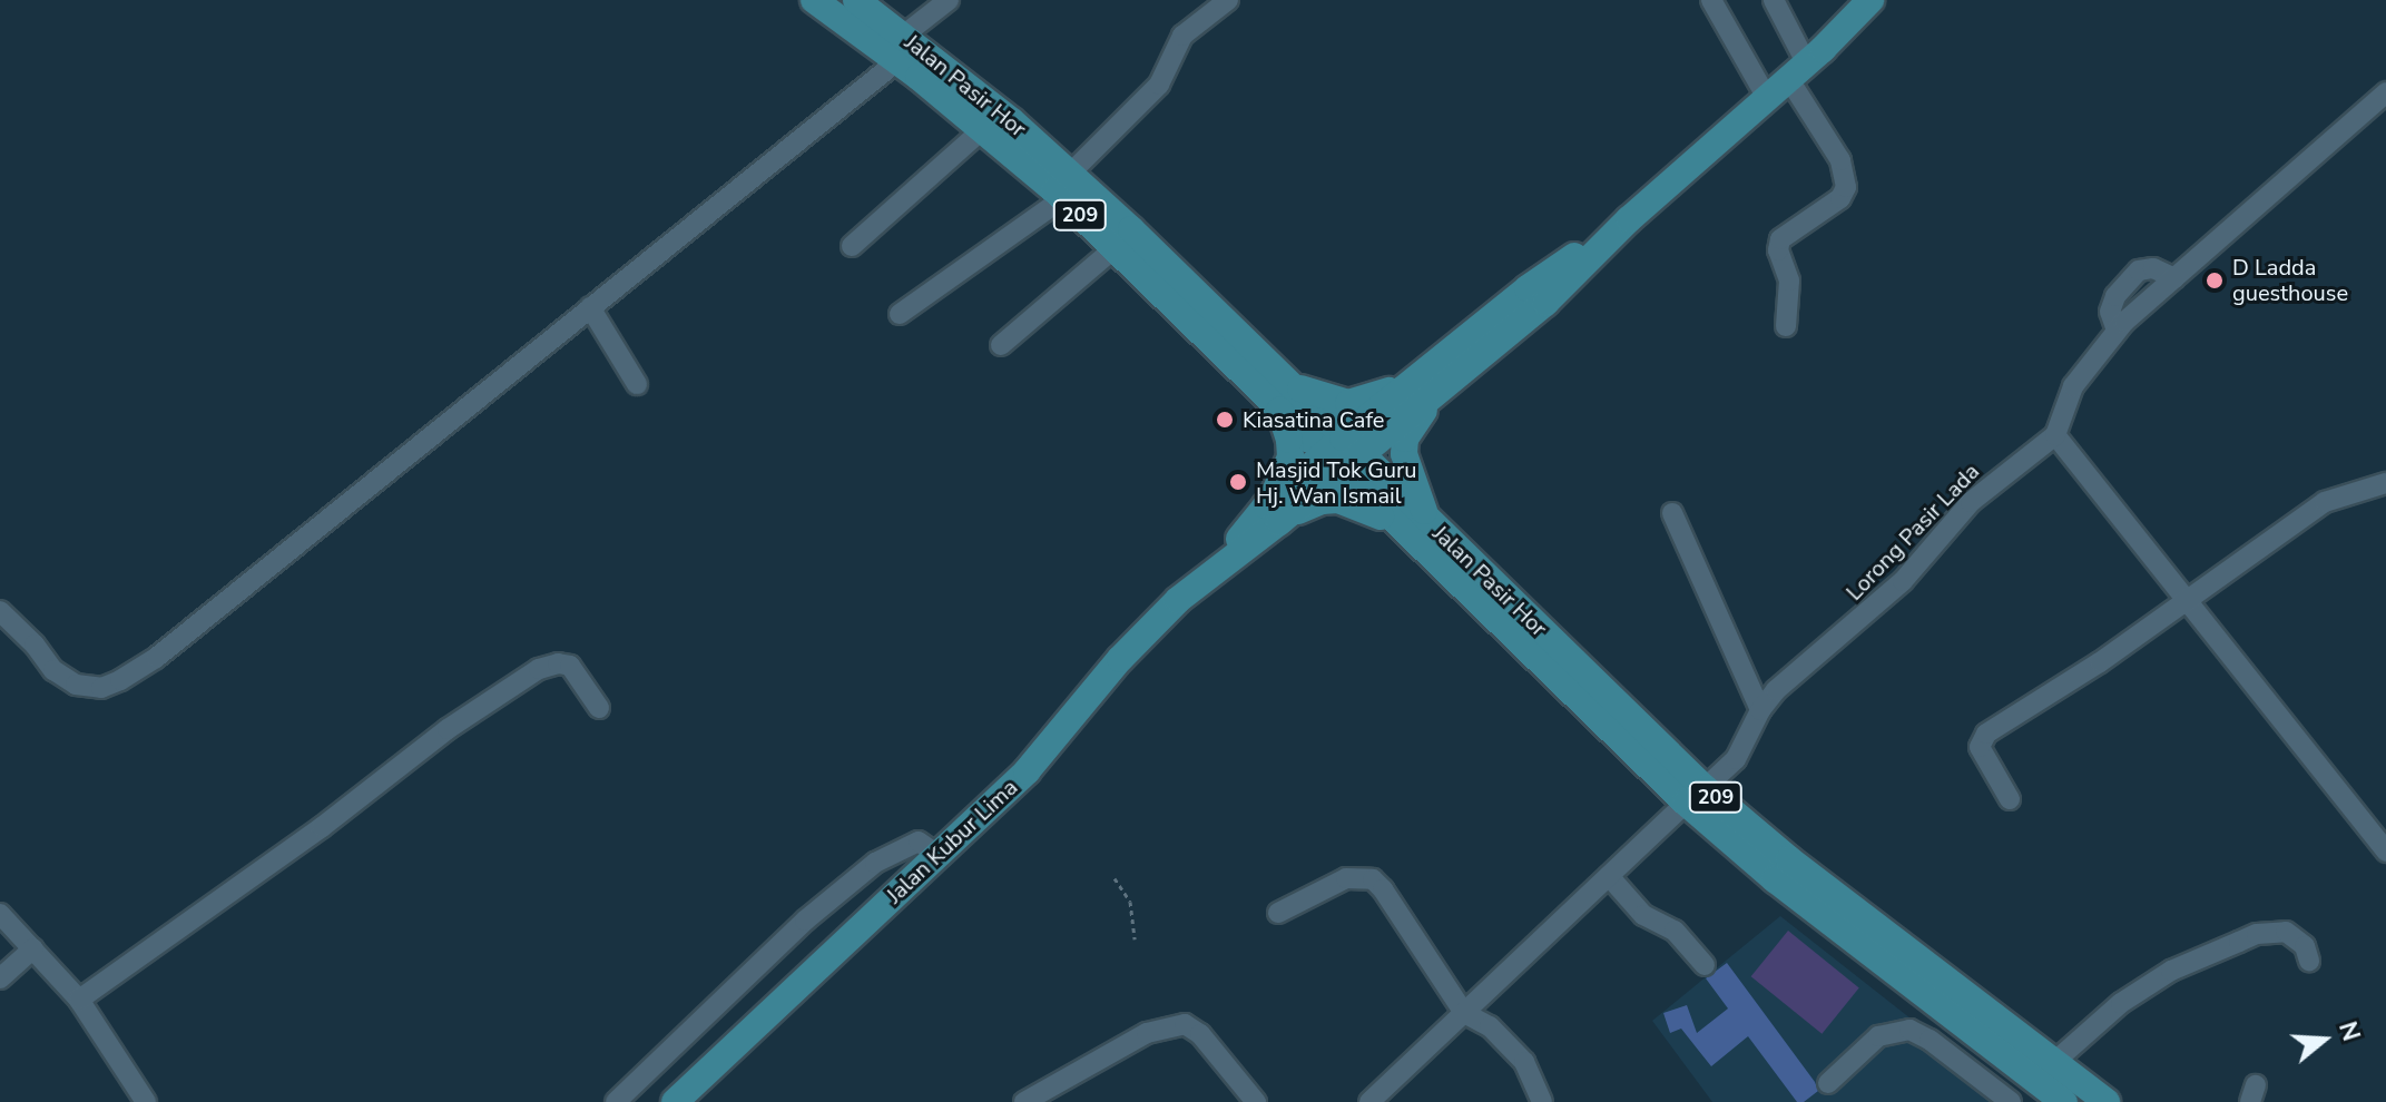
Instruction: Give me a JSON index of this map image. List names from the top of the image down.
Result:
{
  "streets": {
    "main road": ["Jalan Pasir Hor", "209", "Jalan Kubur Lima"],
    "street": ["Lorong Pasir Lada"]
  },
  "crossings": [
    ["Jalan Pasir Hor", "Lorong Pasir Lada"],
    ["Jalan Pasir Hor", "Jalan Kubur Lima"]
  ],
  "places": ["D Ladda guesthouse", "Kiasatina Cafe", "Masjid Tok Guru Hj. Wan Ismail"],
  "north": "right"
}
